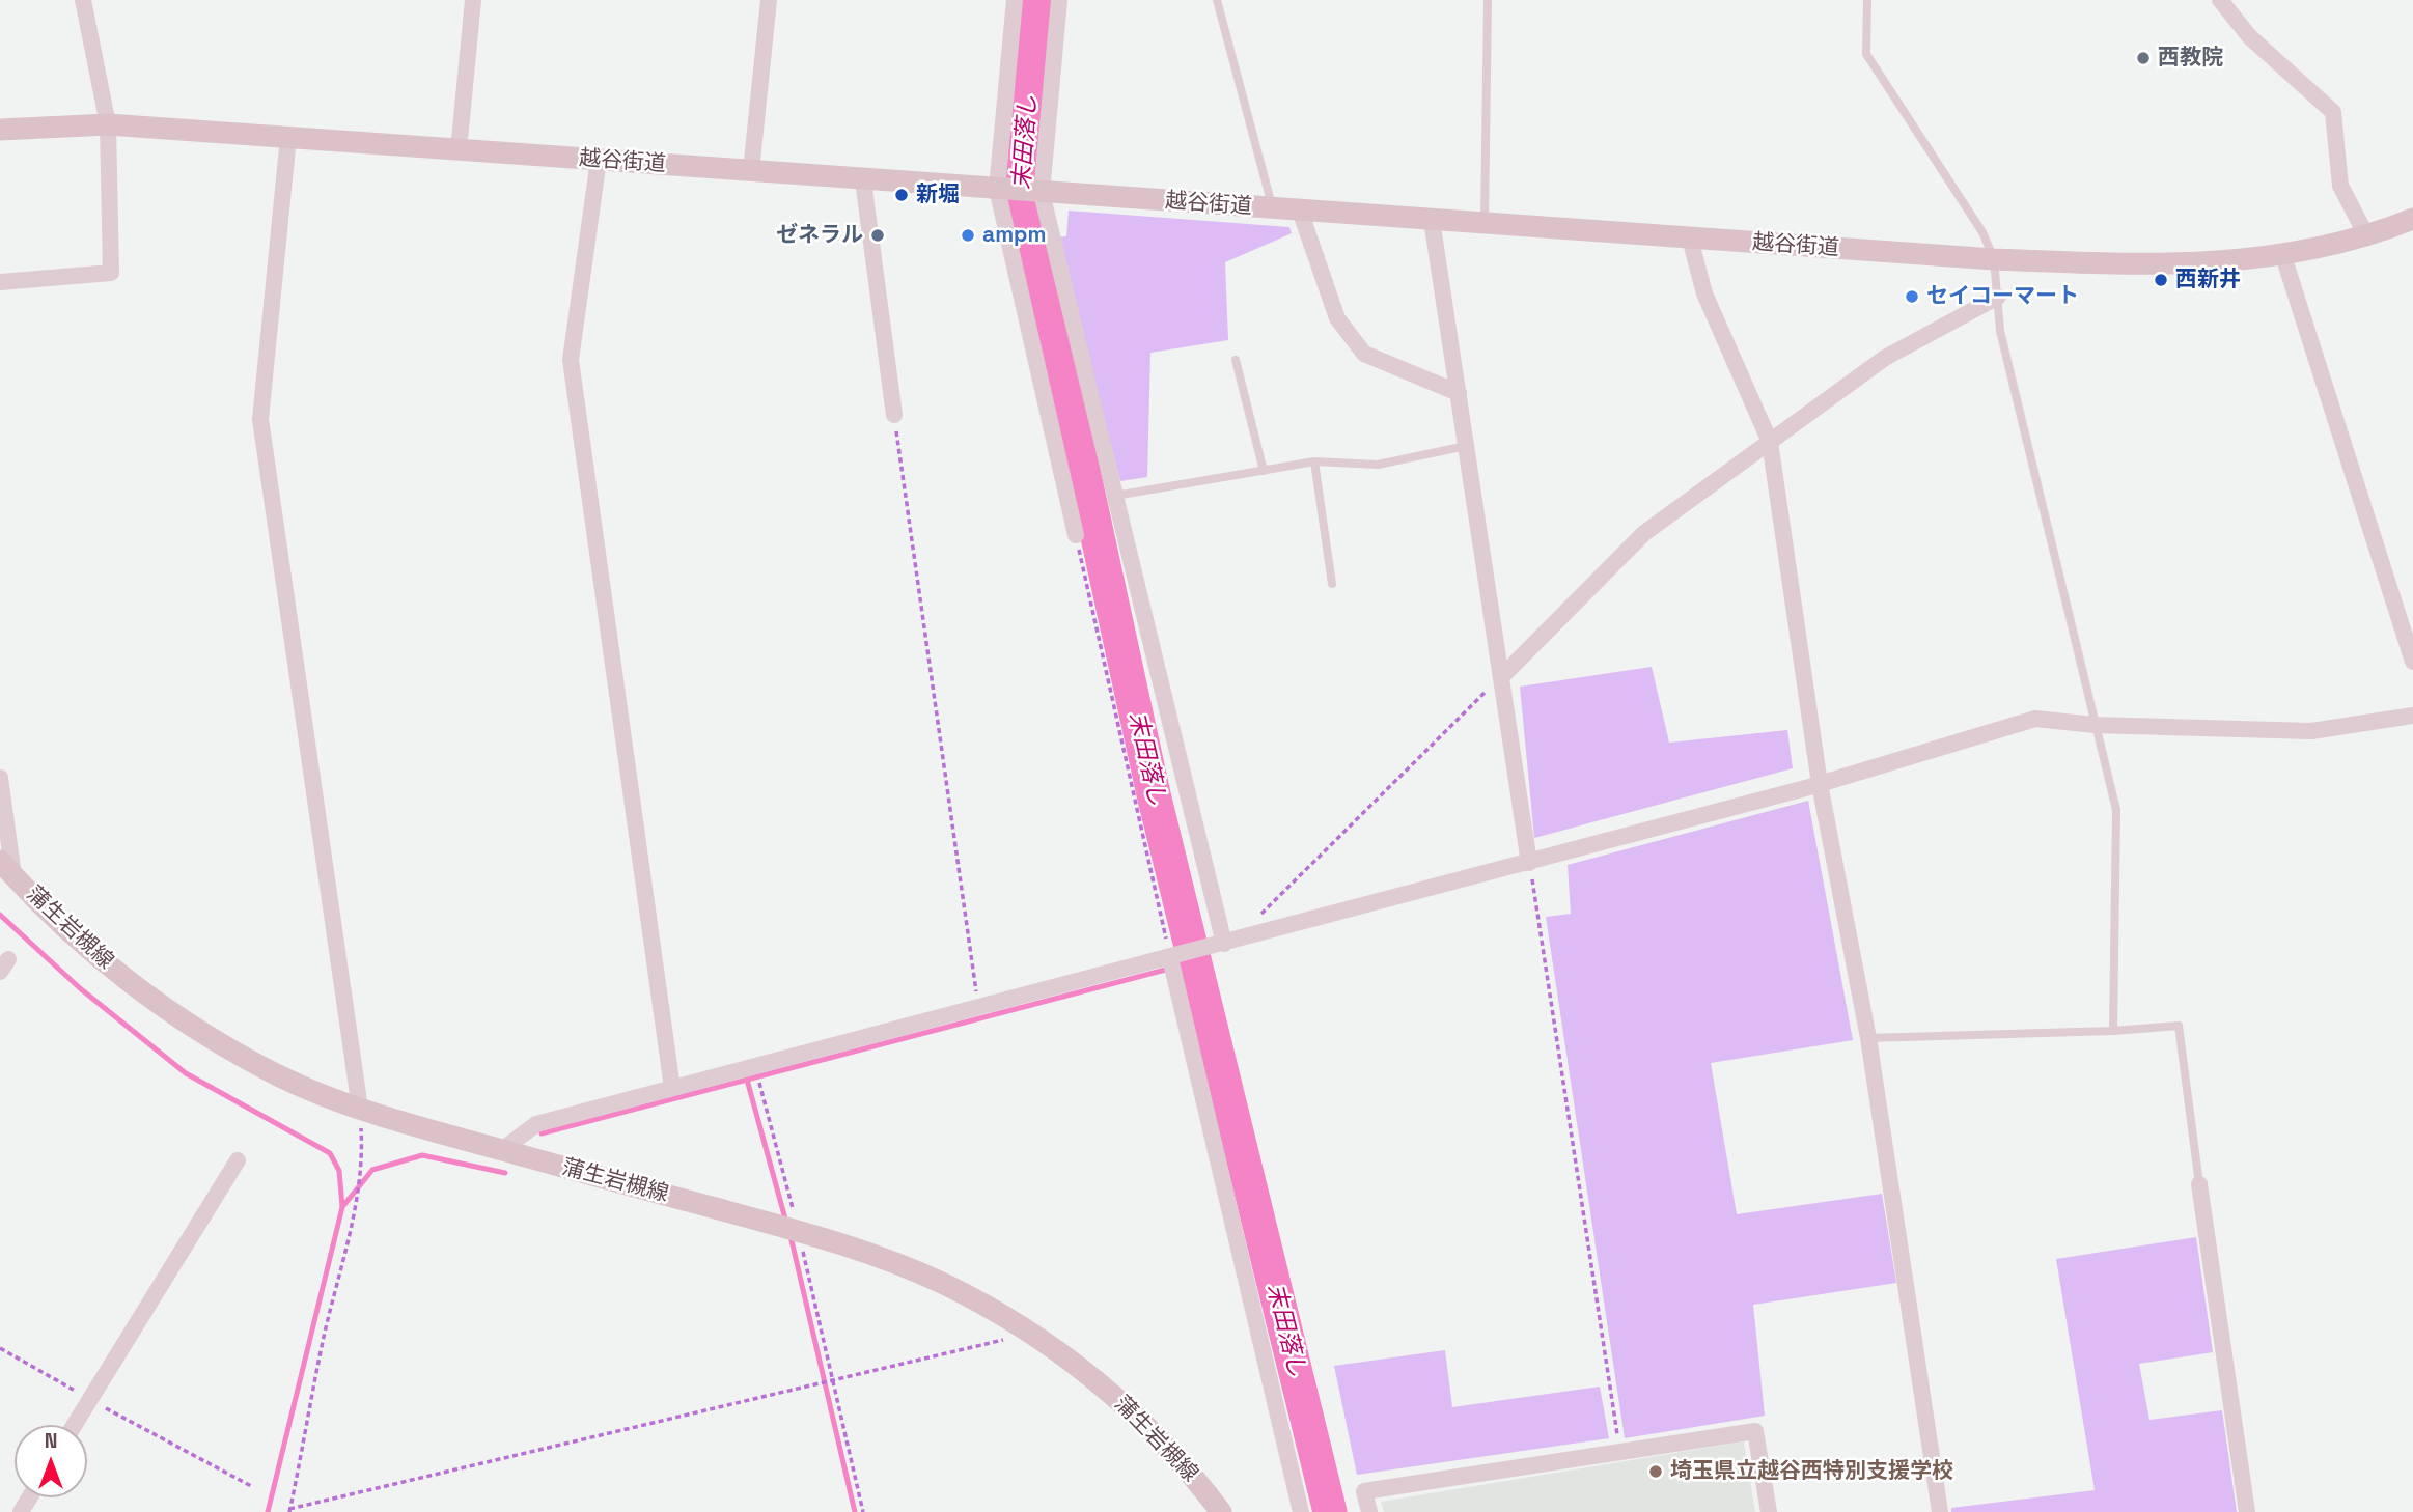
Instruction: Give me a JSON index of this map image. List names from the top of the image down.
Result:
{
  "streets": {
    "street": ["越谷街道", "蒲生岩槻線"]
  },
  "water": ["末田落し"],
  "places": [
    "西教院",
    "新堀",
    "ゼネラル",
    "ampm",
    "西新井",
    "セイコーマート",
    "埼玉県立越谷西特別支援学校"
  ],
  "north": "top"
}
